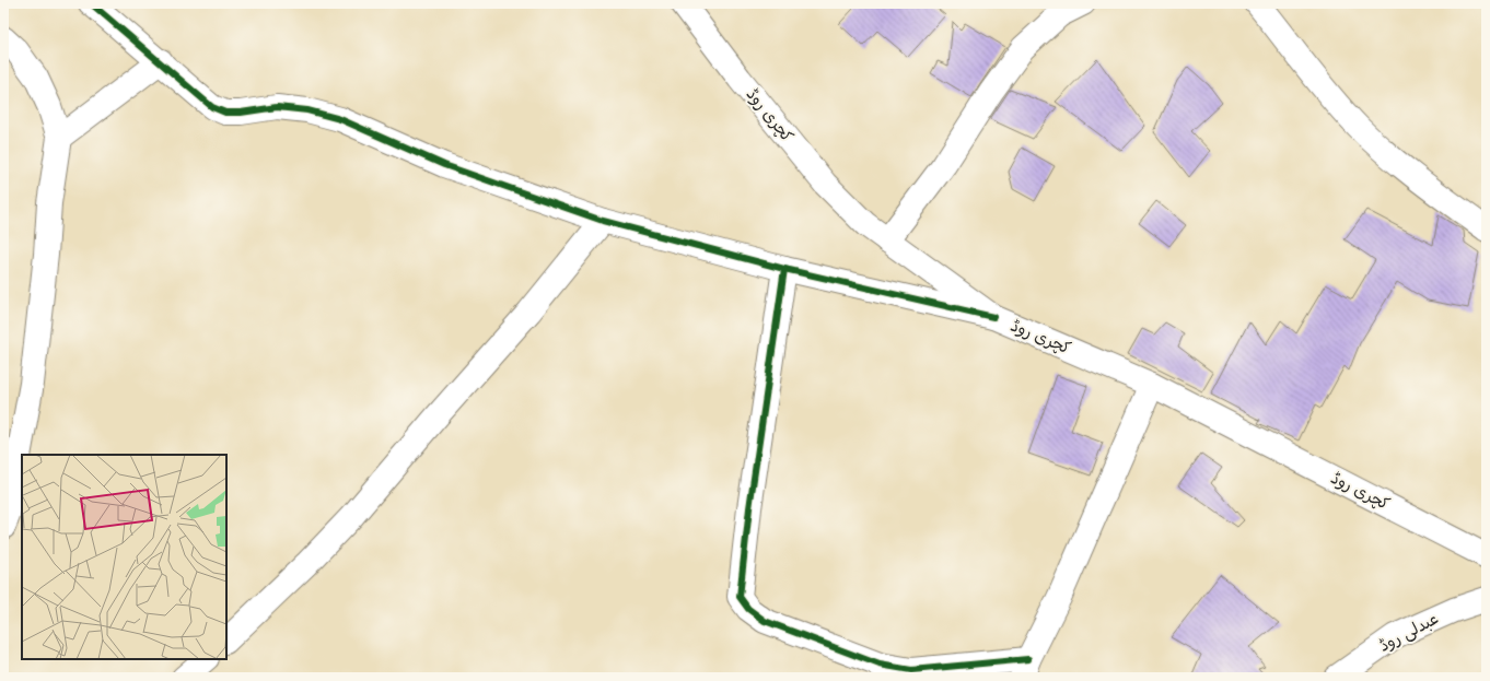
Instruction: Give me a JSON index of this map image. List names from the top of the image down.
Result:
{
  "streets": {
    "street": ["کچری روڈ", "عبدلی روڈ"]
  }
}
